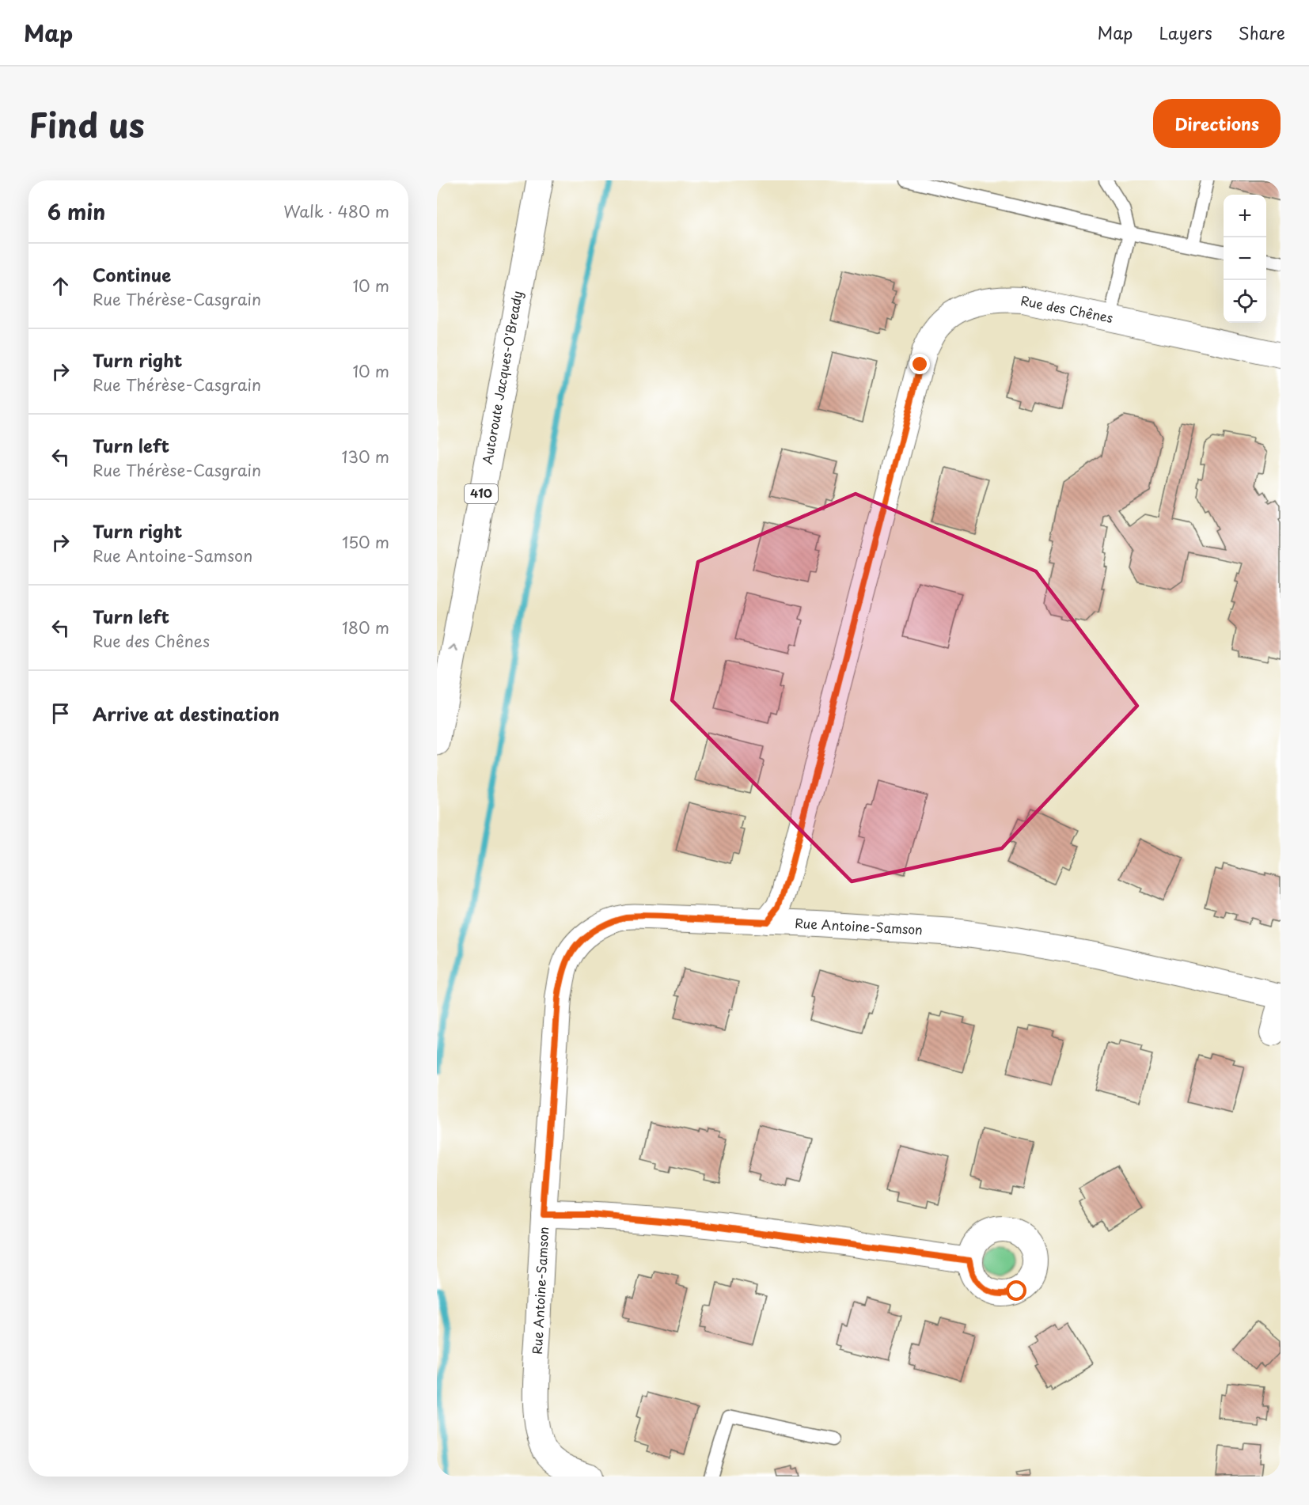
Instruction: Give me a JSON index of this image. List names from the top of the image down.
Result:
{
  "streets": {
    "highway": ["Autoroute Jacques-O'Bready", "410"],
    "street": ["Rue des Chênes", "Rue Antoine-Samson"]
  },
  "crossings": [
    ["Rue des Chênes", "Rue Antoine-Samson"]
  ],
  "one_way": ["Autoroute Jacques-O'Bready"],
  "page": {
    "header": "Map",
    "nav": ["Map", "Layers", "Share"],
    "title": "Find us",
    "buttons": "Directions",
    "heading": ["6 min", "Walk · 480 m"],
    "map_buttons": ["+", "−"],
    "list": [
      ["Continue", "Rue Thérèse-Casgrain", "10 m"],
      ["Turn right", "Rue Thérèse-Casgrain", "10 m"],
      ["Turn left", "Rue Thérèse-Casgrain", "130 m"],
      ["Turn right", "Rue Antoine-Samson", "150 m"],
      ["Turn left", "Rue des Chênes", "180 m"],
      "Arrive at destination"
    ]
  }
}
